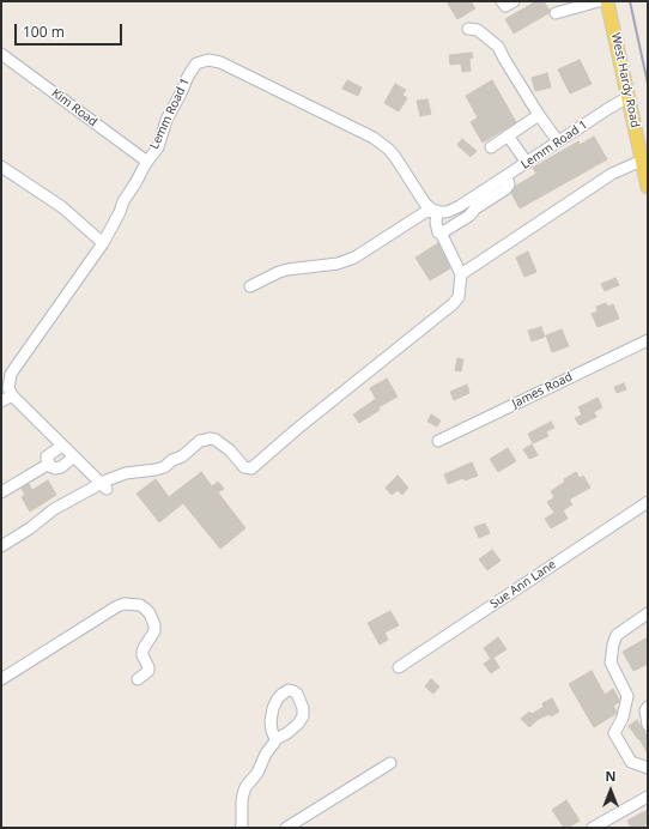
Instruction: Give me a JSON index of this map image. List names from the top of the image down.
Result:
{
  "streets": {
    "main road": ["West Hardy Road"],
    "street": [
      "Kim Road",
      "Lemm Road 1",
      "James Road",
      "Sue Ann Lane"
    ]
  },
  "crossings": [
    ["West Hardy Road", "Lemm Road 1"],
    ["Kim Road", "Lemm Road 1"]
  ],
  "scale_bar": "100 m",
  "north": "top"
}
